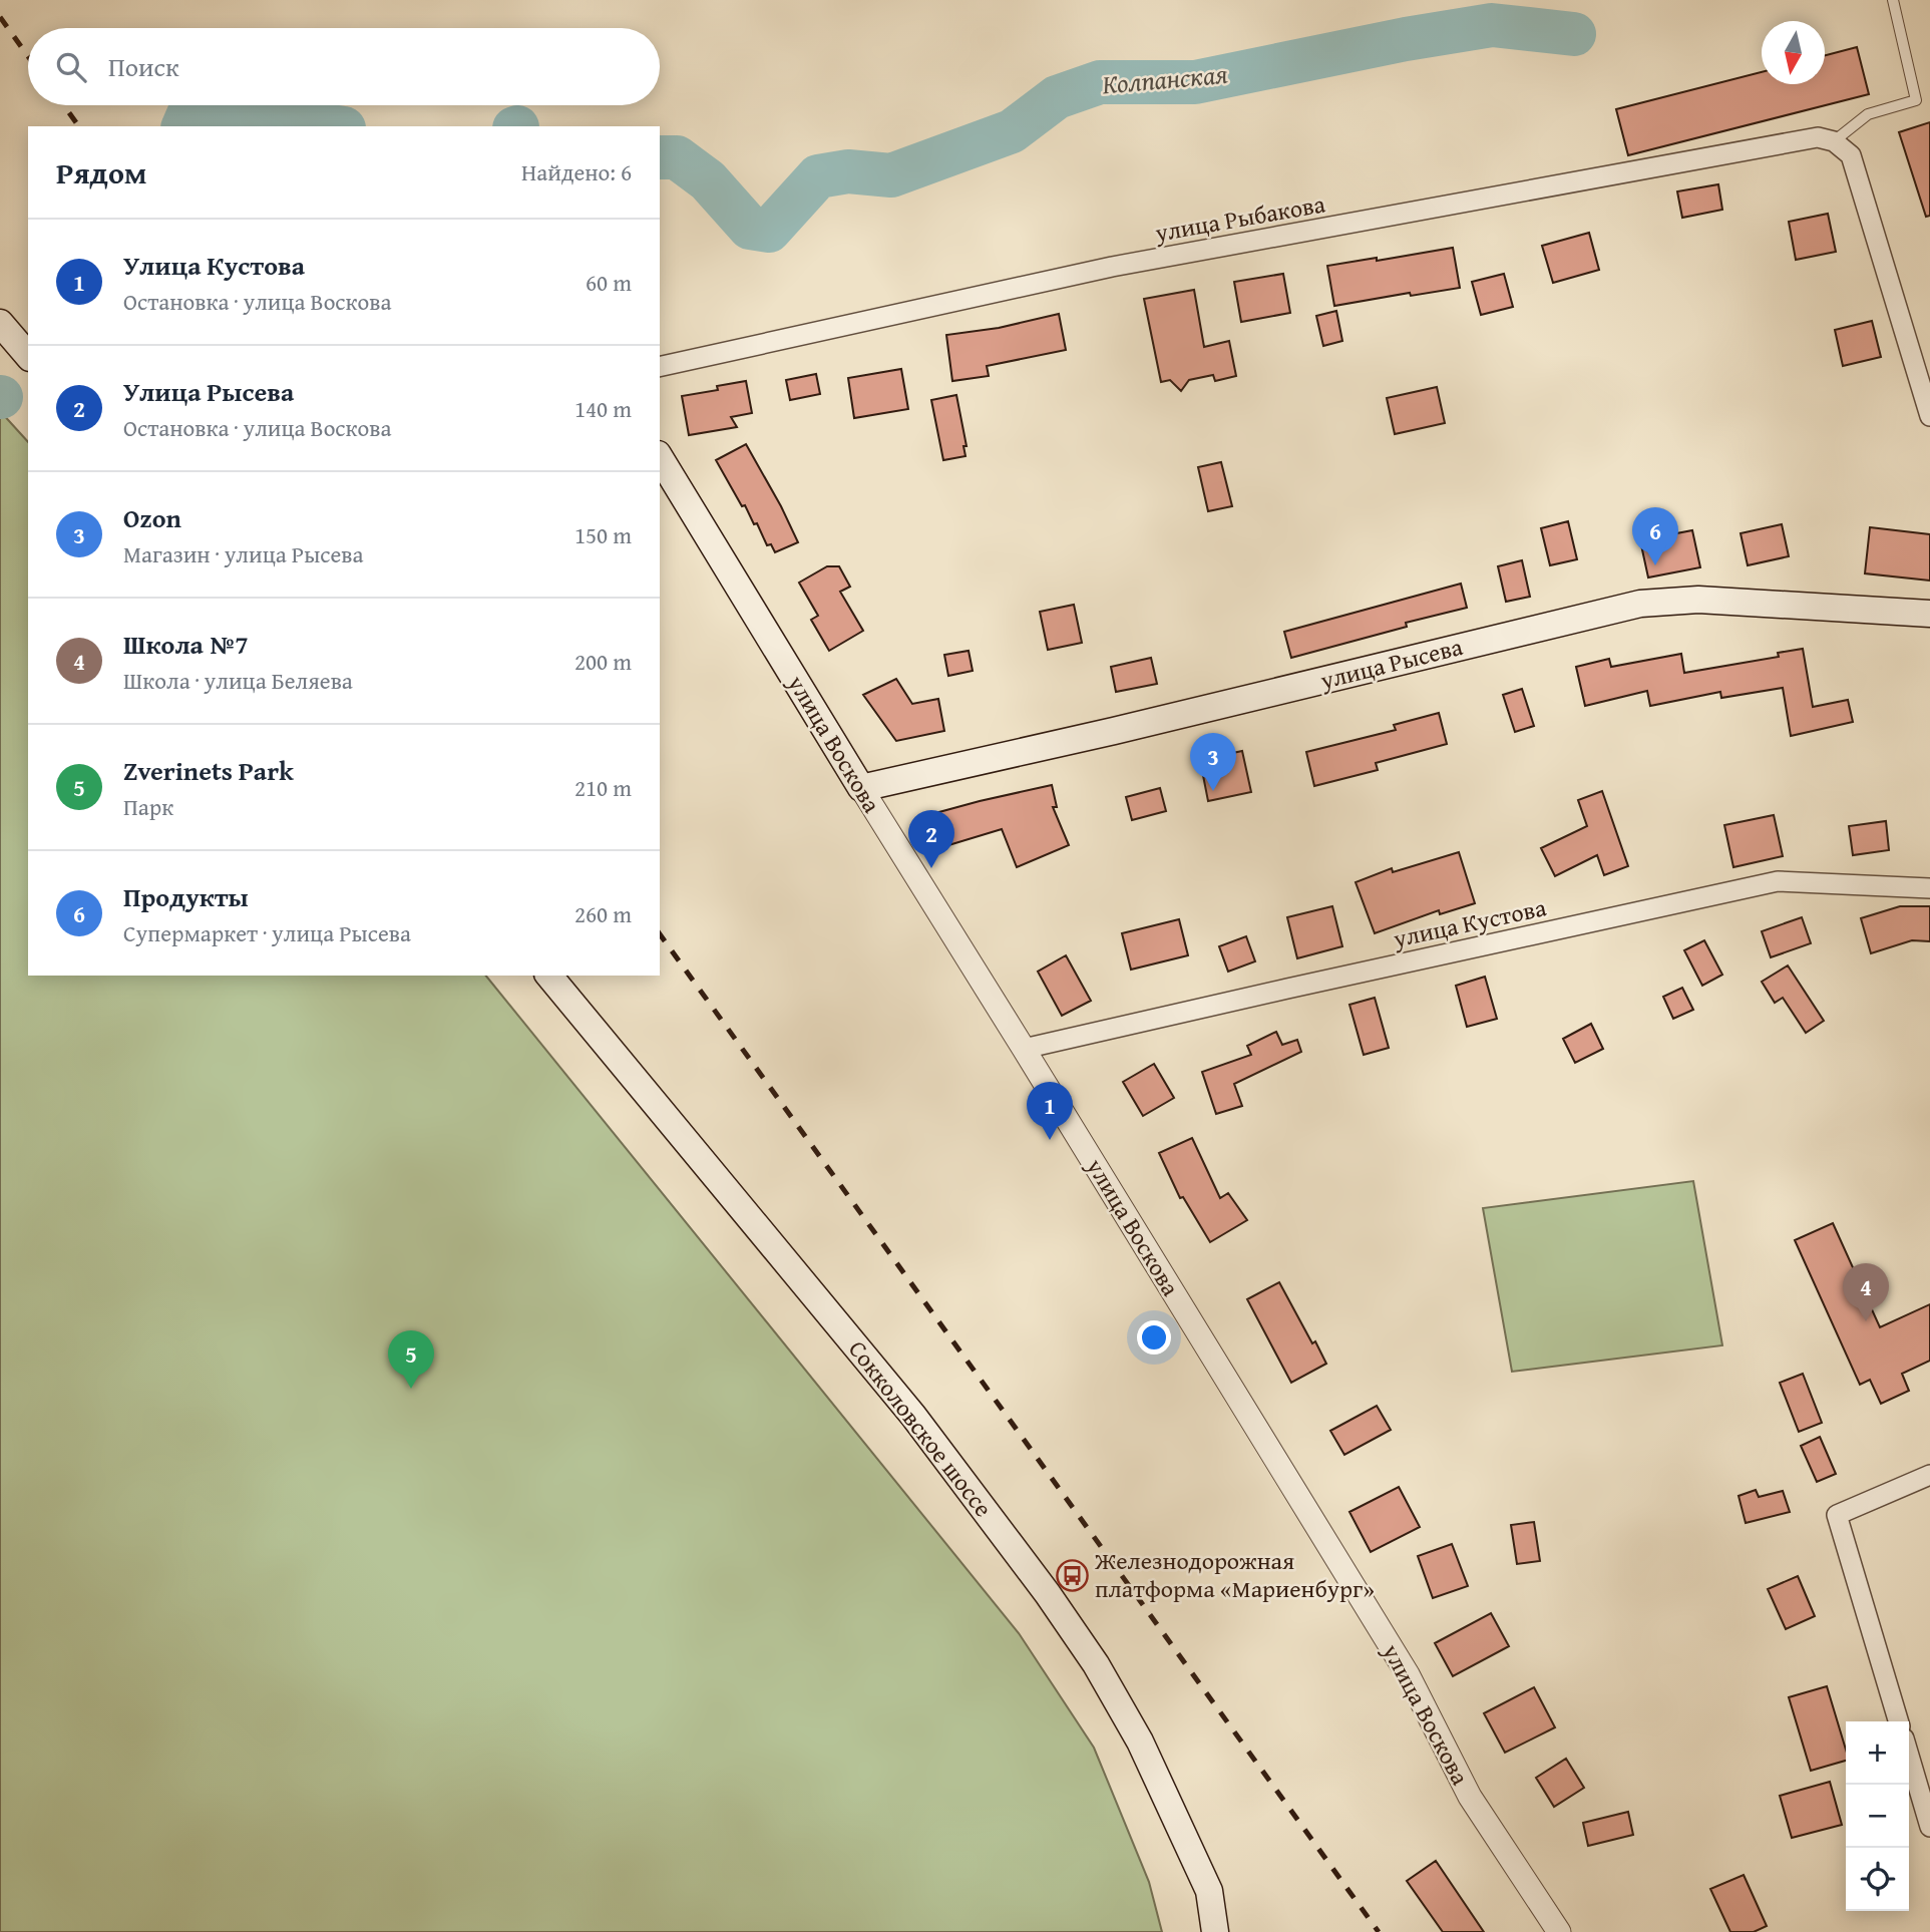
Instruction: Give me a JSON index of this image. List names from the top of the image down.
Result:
{
  "streets": {
    "main road": ["улица Рысева", "улица Воскова", "Сокколовское шоссе"],
    "street": ["улица Рыбакова", "улица Кустова"]
  },
  "crossings": [
    ["улица Рысева", "улица Воскова"],
    ["улица Воскова", "улица Кустова"]
  ],
  "water": ["Колпанская"],
  "places": {
    "bus stop": ["Железнодорожная платформа «Мариенбург»"]
  },
  "north": "bottom",
  "page": {
    "search": "Поиск",
    "heading": ["Рядом", "Найдено: 6"],
    "list": [
      {
        "mark": "1",
        "name": "Улица Кустова",
        "note": "Остановка · улица Воскова",
        "value": "60 m"
      },
      {
        "mark": "2",
        "name": "Улица Рысева",
        "note": "Остановка · улица Воскова",
        "value": "140 m"
      },
      {
        "mark": "3",
        "name": "Ozon",
        "note": "Магазин · улица Рысева",
        "value": "150 m"
      },
      {
        "mark": "4",
        "name": "Школа №7",
        "note": "Школа · улица Беляева",
        "value": "200 m"
      },
      {
        "mark": "5",
        "name": "Zverinets Park",
        "note": "Парк",
        "value": "210 m"
      },
      {
        "mark": "6",
        "name": "Продукты",
        "note": "Супермаркет · улица Рысева",
        "value": "260 m"
      }
    ],
    "pins": [
      "6",
      "3",
      "2",
      "1",
      "4",
      "5"
    ],
    "map_buttons": ["+", "−"]
  }
}
